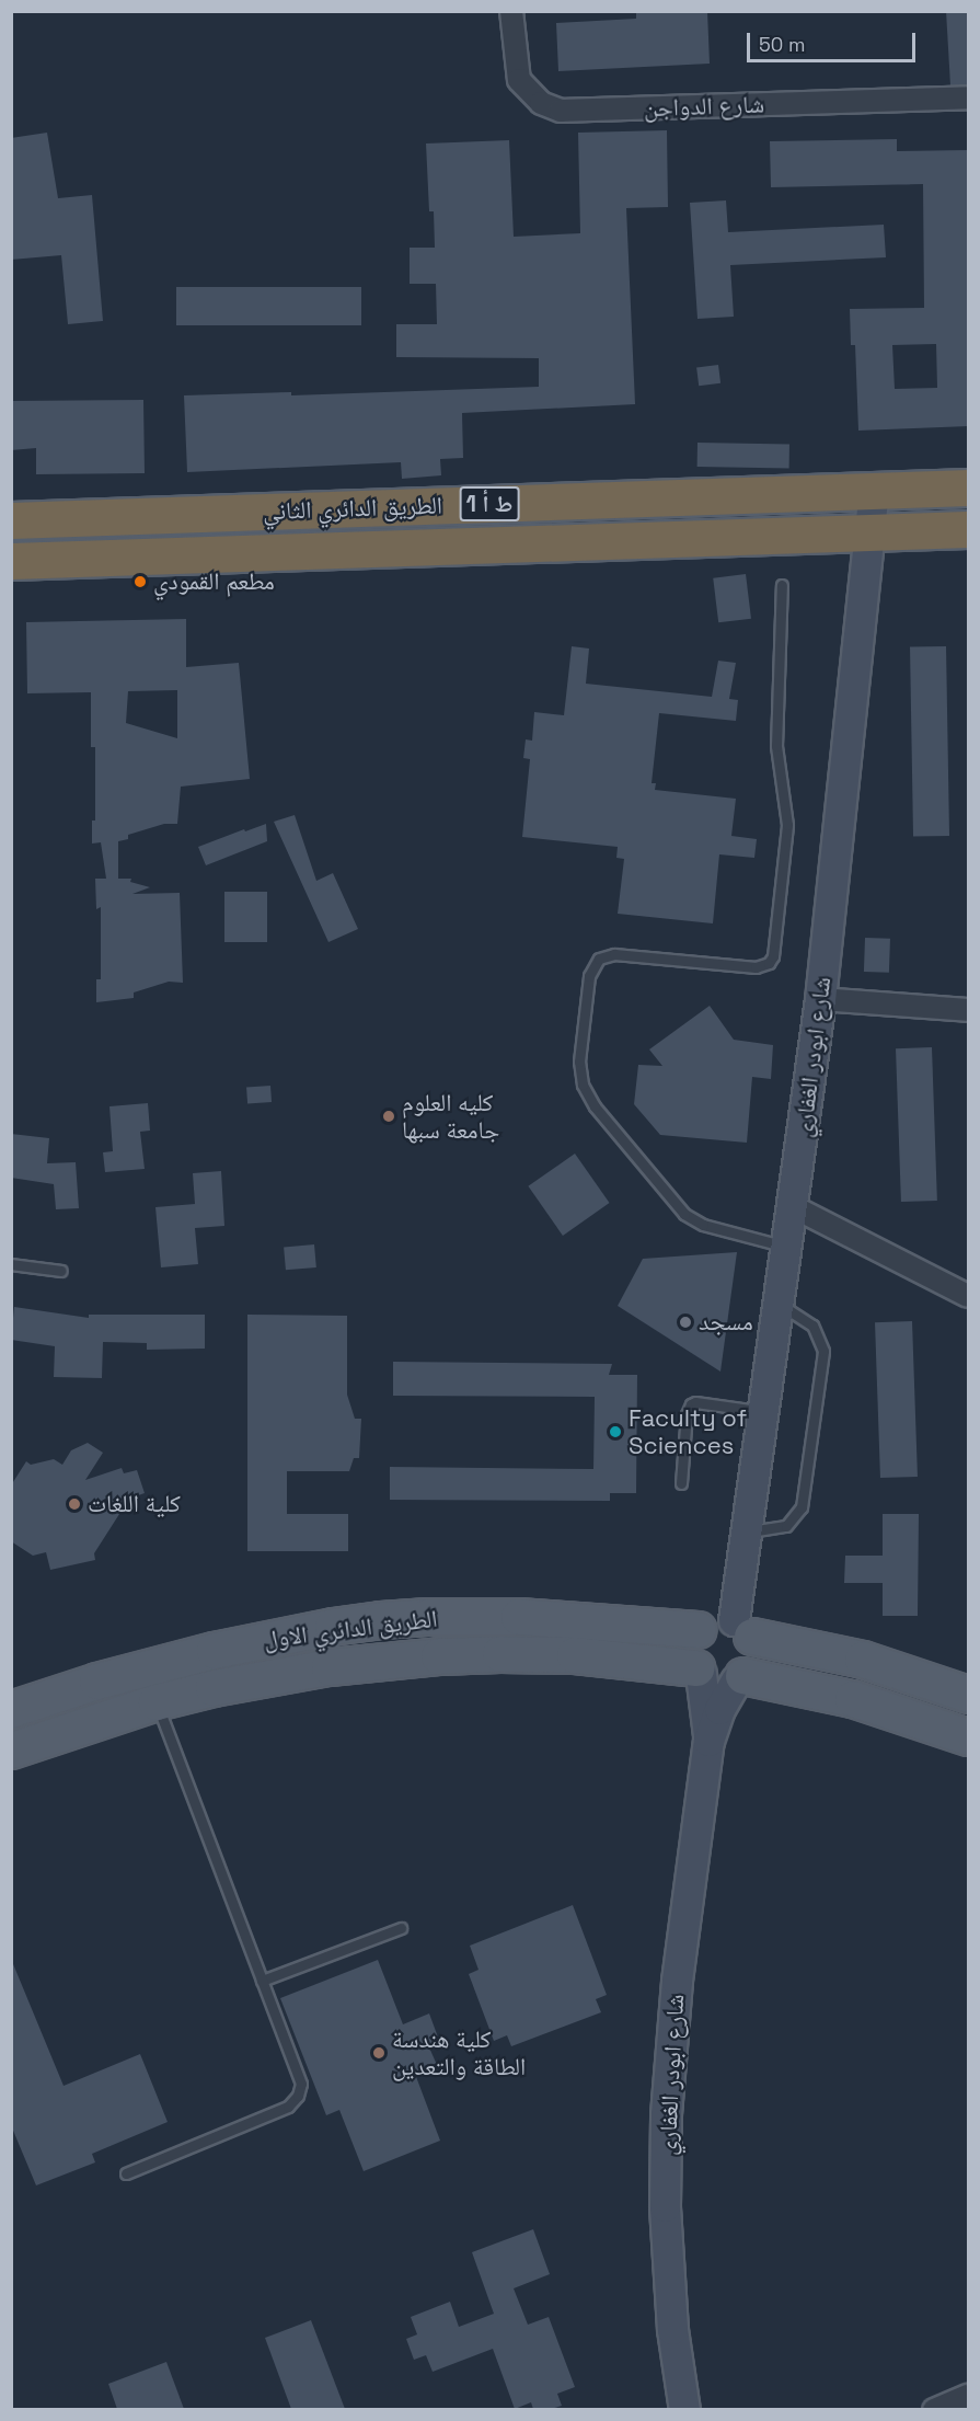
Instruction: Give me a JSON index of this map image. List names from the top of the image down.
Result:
{
  "streets": {
    "highway": ["ط أ 1", "الطريق الدائري الثاني"],
    "main road": ["الطريق الدائري الاول"],
    "street": ["شارع الدواجن", "شارع ابودر الغفاري"]
  },
  "crossings": [
    ["الطريق الدائري الثاني", "شارع ابودر الغفاري"],
    ["شارع ابودر الغفاري", "الطريق الدائري الاول"]
  ],
  "places": [
    "مطعم القمودي",
    "كليه العلوم جامعة سبها",
    "مسجد",
    "Faculty of Sciences",
    "كلية اللغات",
    "كلية هندسة الطاقة والتعدين"
  ],
  "scale_bar": "50 m"
}
